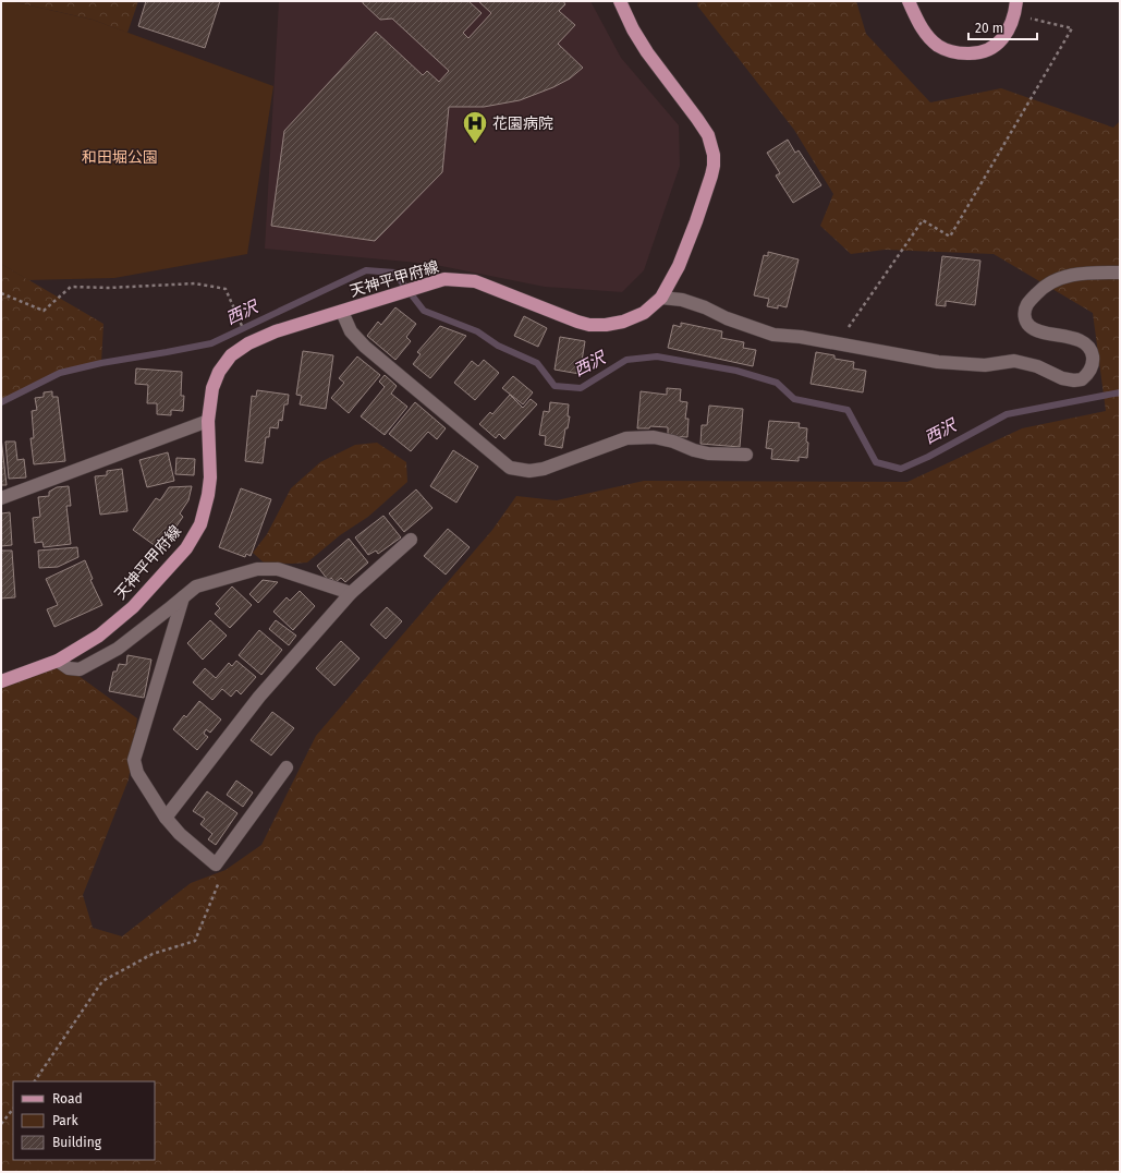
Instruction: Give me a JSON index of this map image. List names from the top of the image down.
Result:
{
  "streets": {
    "main road": ["天神平甲府線"]
  },
  "water": ["西沢"],
  "parks": ["和田堀公園"],
  "places": {
    "hospital": ["花園病院"]
  },
  "legend": ["Road", "Park", "Building"],
  "scale_bar": "20 m"
}
